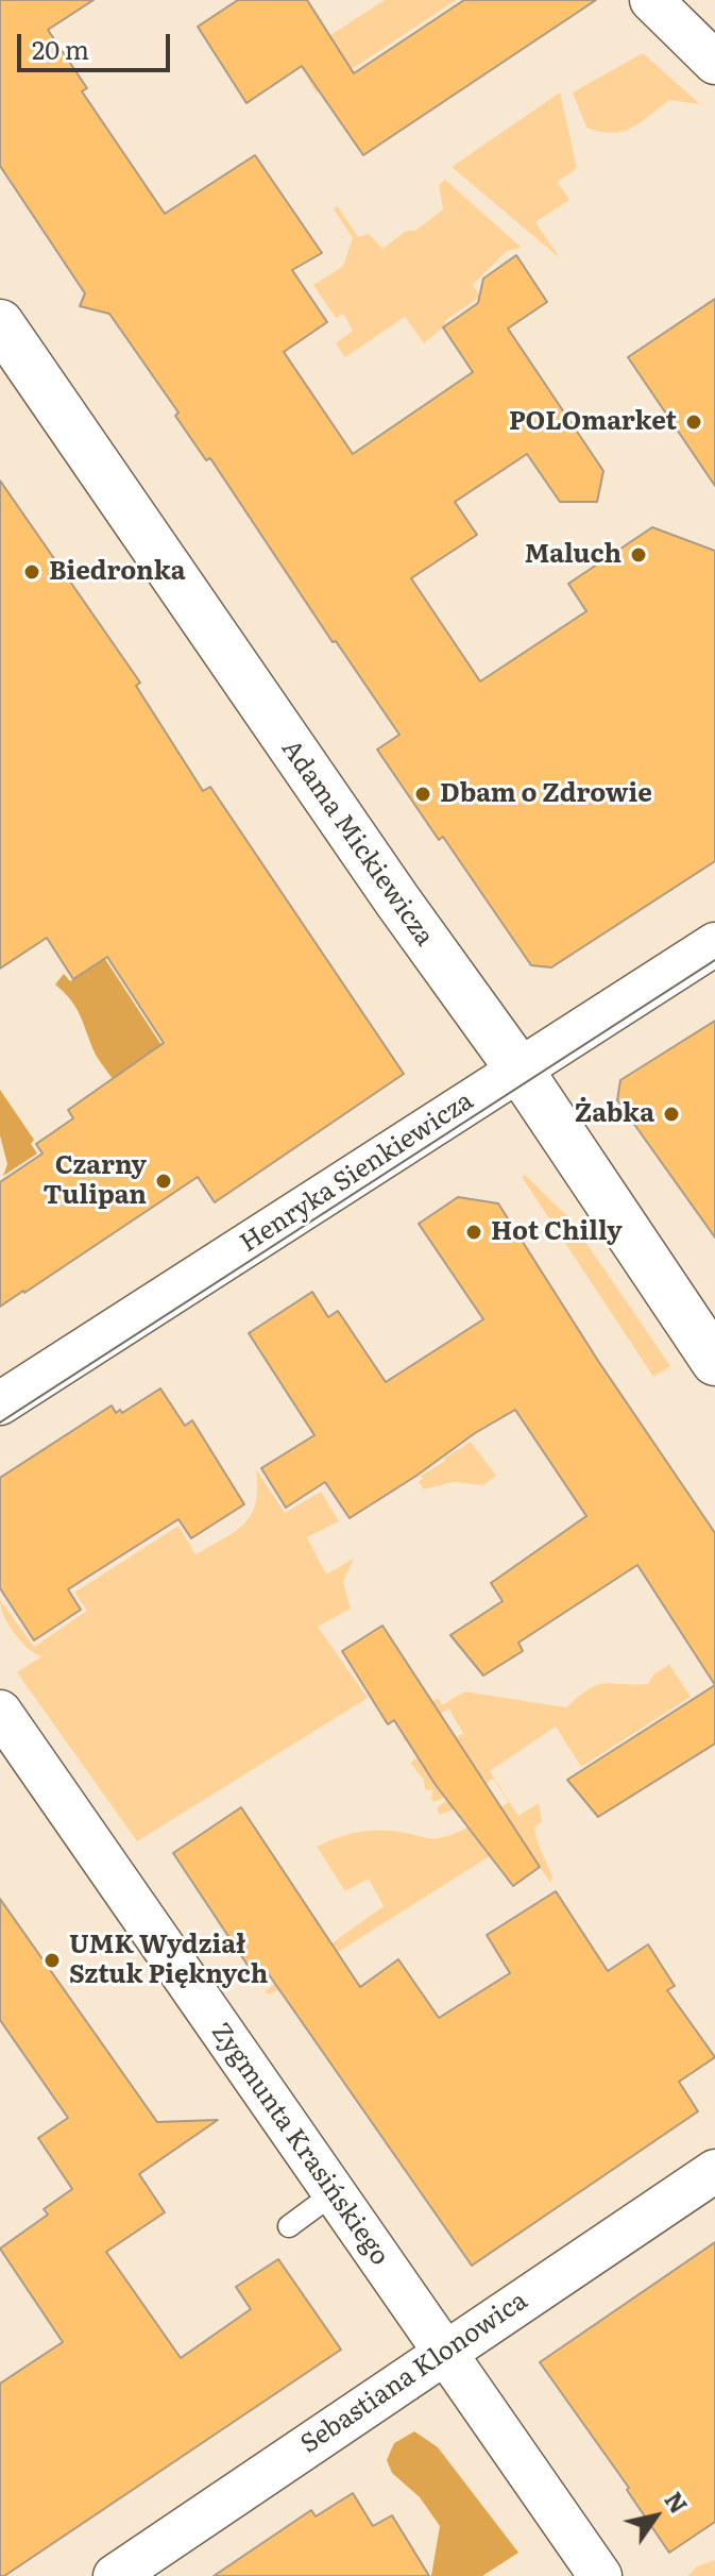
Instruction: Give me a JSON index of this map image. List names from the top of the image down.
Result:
{
  "streets": {
    "street": [
      "Adama Mickiewicza",
      "Henryka Sienkiewicza",
      "Zygmunta Krasińskiego",
      "Sebastiana Klonowica"
    ]
  },
  "crossings": [
    ["Adama Mickiewicza", "Henryka Sienkiewicza"],
    ["Zygmunta Krasińskiego", "Sebastiana Klonowica"]
  ],
  "places": [
    "POLOmarket",
    "Maluch",
    "Biedronka",
    "Dbam o Zdrowie",
    "Żabka",
    "Czarny Tulipan",
    "Hot Chilly",
    "UMK Wydział Sztuk Pięknych"
  ],
  "scale_bar": "20 m",
  "north": "top right"
}
